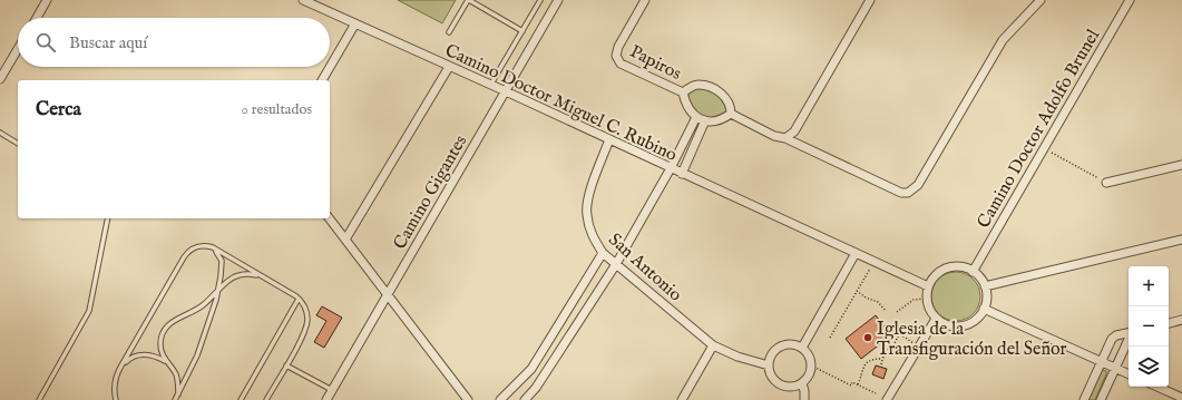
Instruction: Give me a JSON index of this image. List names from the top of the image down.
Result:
{
  "streets": {
    "street": [
      "Papiros",
      "Camino Doctor Miguel C. Rubino",
      "Camino Doctor Adolfo Brunel",
      "Camino Gigantes",
      "San Antonio"
    ]
  },
  "crossings": [
    ["Camino Doctor Miguel C. Rubino", "Camino Doctor Adolfo Brunel"],
    ["Camino Doctor Miguel C. Rubino", "Camino Gigantes"],
    ["Camino Doctor Miguel C. Rubino", "San Antonio"]
  ],
  "places": ["Iglesia de la Transfiguración del Señor"],
  "page": {
    "search": "Buscar aquí",
    "heading": ["Cerca", "0 resultados"],
    "map_buttons": ["+", "−"]
  }
}
